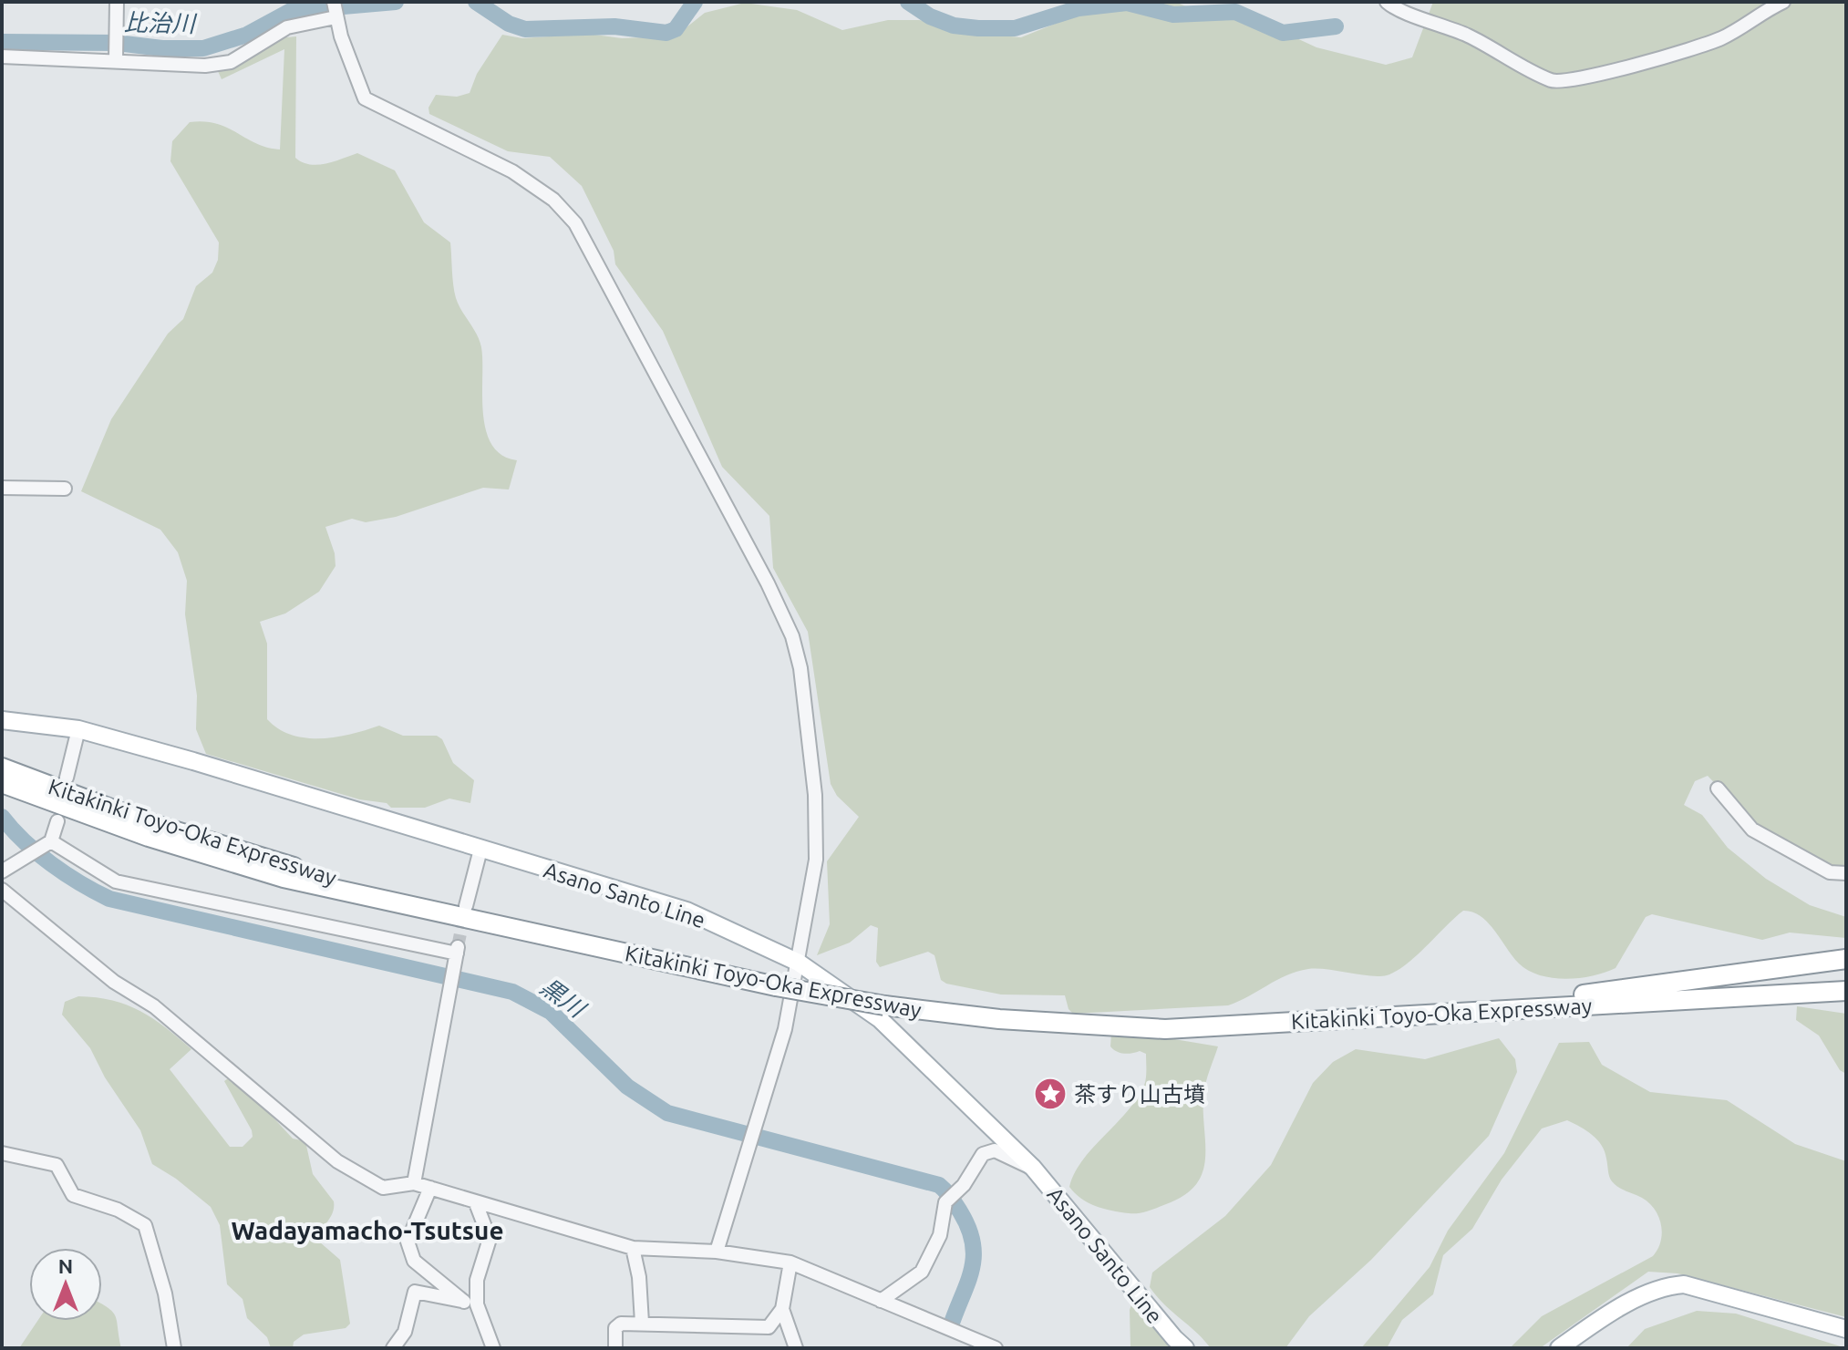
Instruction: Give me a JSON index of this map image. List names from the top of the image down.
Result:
{
  "streets": {
    "highway": ["Kitakinki Toyo-Oka Expressway"],
    "main road": ["Asano Santo Line"]
  },
  "districts": ["Wadayamacho-Tsutsue"],
  "water": ["比治川", "黒川"],
  "places": {
    "place": ["茶すり山古墳"]
  },
  "north": "top"
}
